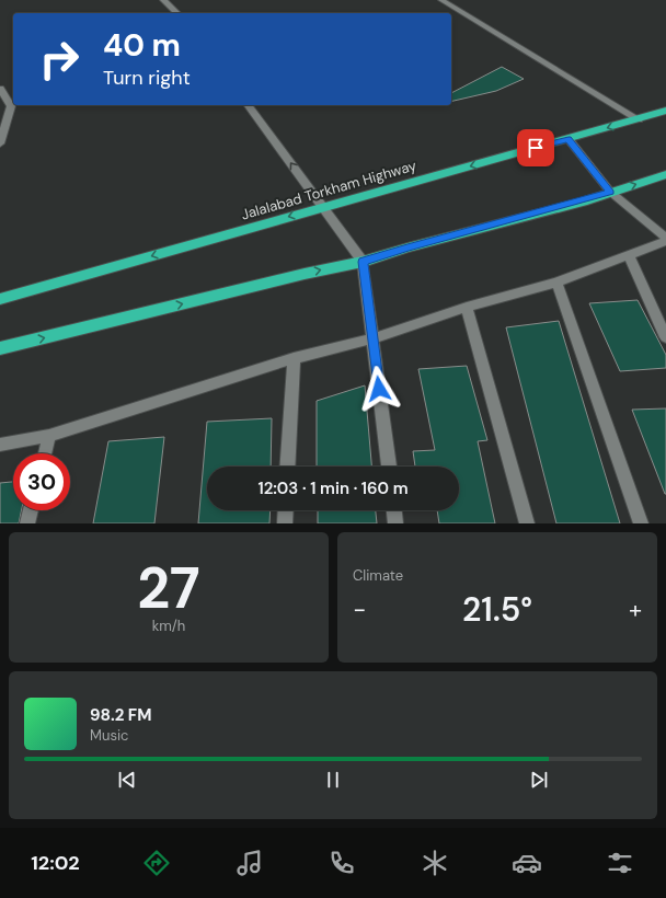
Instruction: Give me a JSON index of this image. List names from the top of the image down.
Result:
{
  "streets": {
    "highway": ["Jalalabad Torkham Highway"]
  },
  "page": {
    "turn": ["40 m", "Turn right"],
    "limit": "30",
    "trip": "12:03 · 1 min · 160 m",
    "tile": [
      ["27", "km/h"],
      "Climate"
    ],
    "heat": ["−", "21.5°", "+"],
    "song": ["98.2 FM", "Music"],
    "tabs": "12:02"
  }
}
